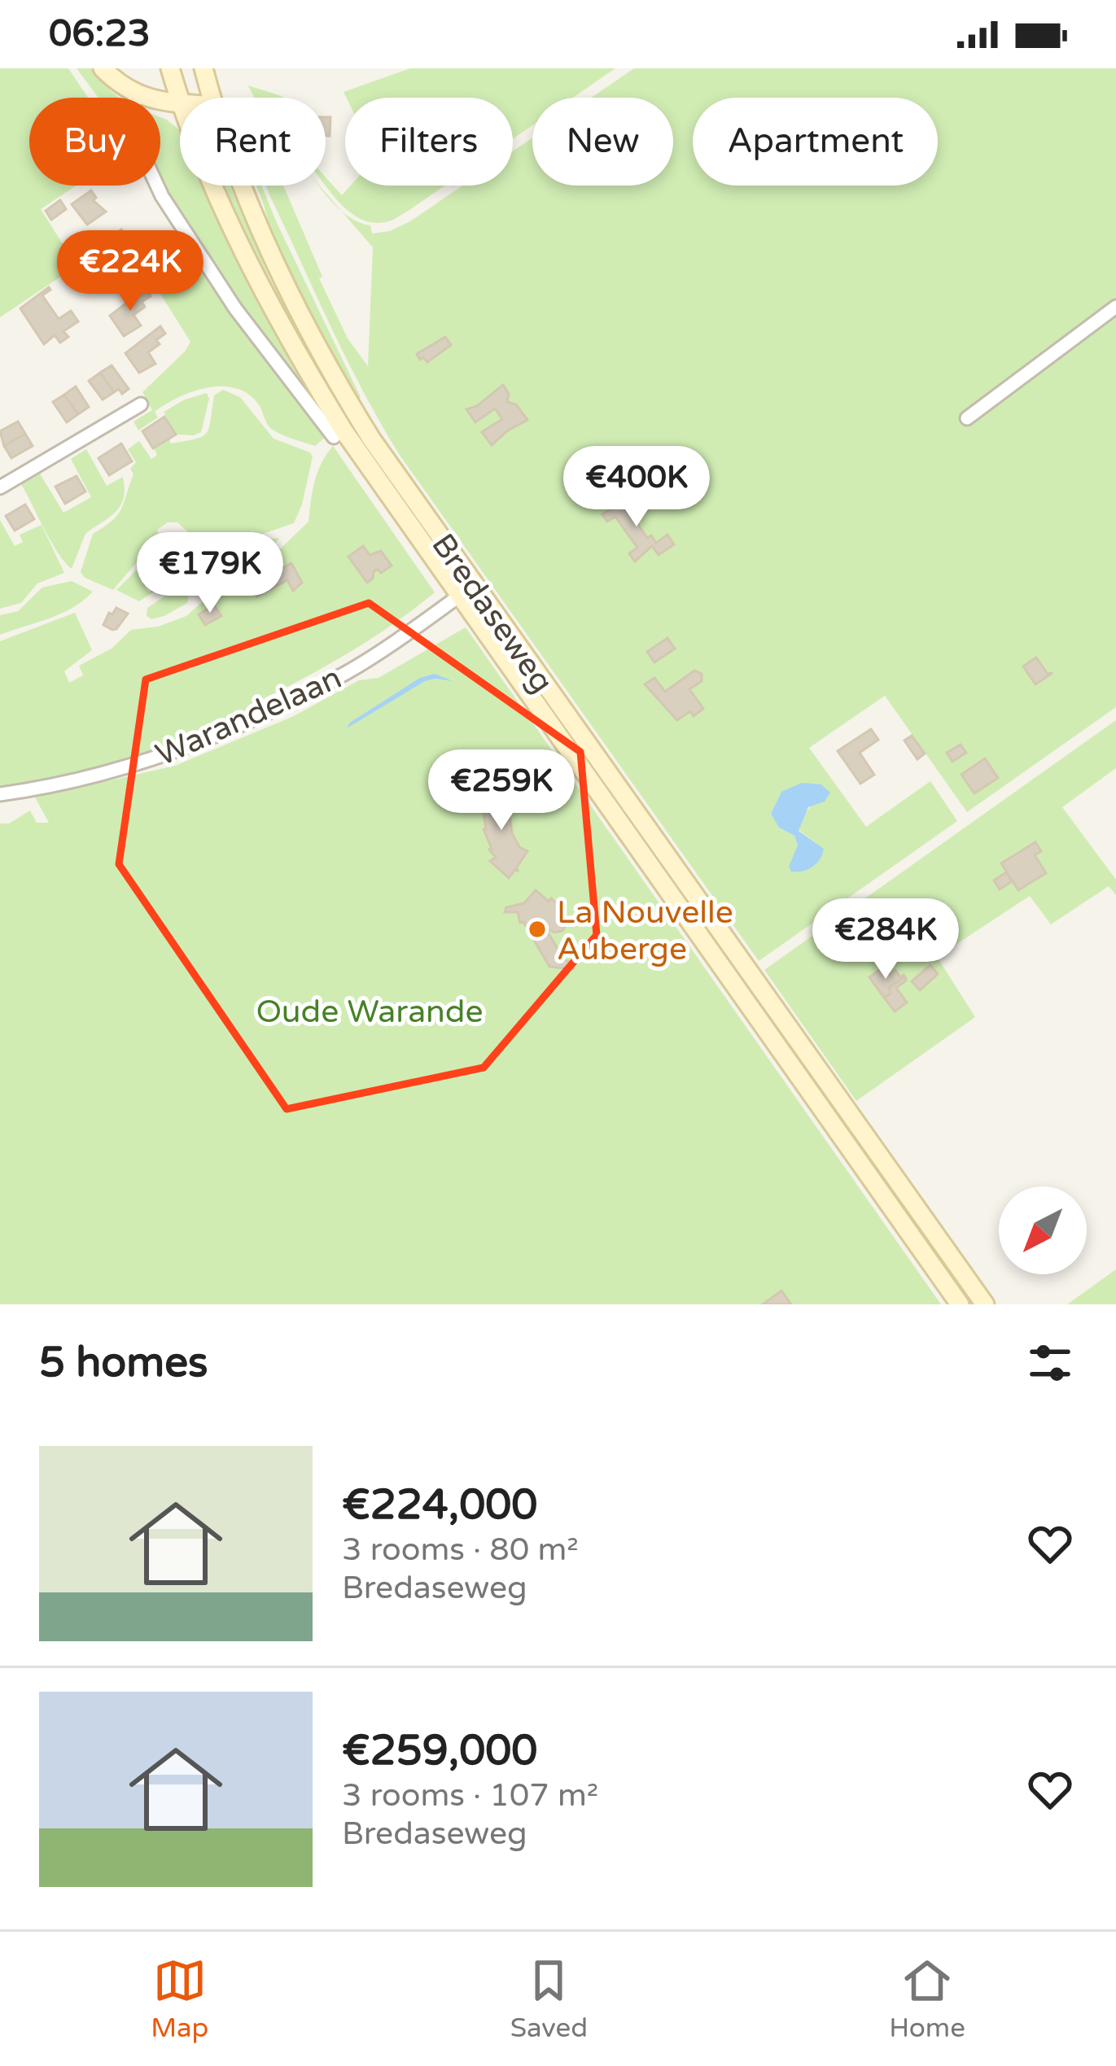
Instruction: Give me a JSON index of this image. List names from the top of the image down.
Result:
{
  "streets": {
    "main road": ["Bredaseweg"],
    "street": ["Warandelaan"]
  },
  "crossings": [
    ["Bredaseweg", "Warandelaan"]
  ],
  "parks": ["Oude Warande"],
  "places": ["La Nouvelle Auberge"],
  "north": "bottom left",
  "page": {
    "status": "06:23",
    "chip": [
      "Buy",
      "Rent",
      "Filters",
      "New",
      "Apartment"
    ],
    "price": [
      "€224K",
      "€400K",
      "€179K",
      "€259K",
      "€284K"
    ],
    "heading": "5 homes",
    "list": [
      {
        "name": "€224,000",
        "note": "3 rooms · 80 m² · Bredaseweg"
      },
      {
        "name": "€259,000",
        "note": "3 rooms · 107 m² · Bredaseweg"
      }
    ],
    "tabs": ["Map", "Saved", "Home"]
  }
}
